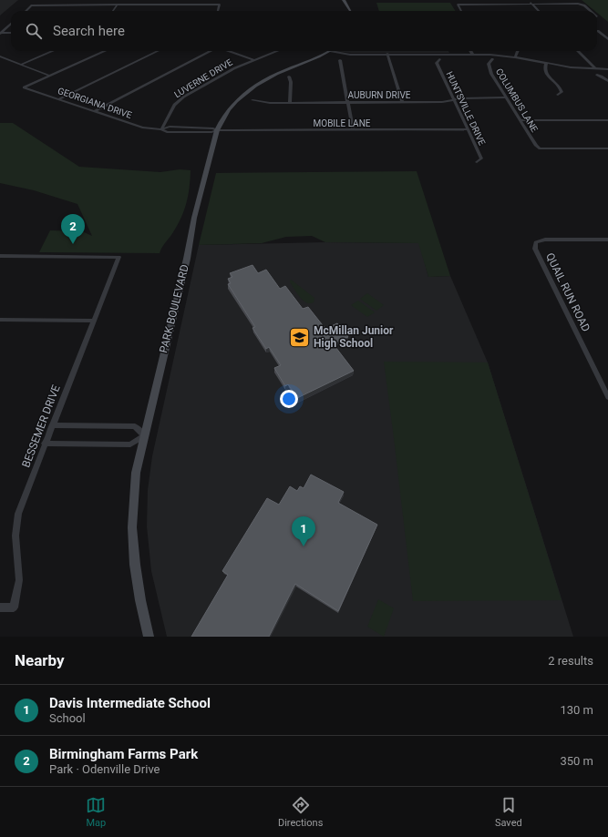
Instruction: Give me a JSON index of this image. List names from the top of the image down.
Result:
{
  "streets": {
    "main road": ["PARK BOULEVARD"],
    "street": [
      "LUVERNE DRIVE",
      "AUBURN DRIVE",
      "COLUMBUS LANE",
      "GEORGIANA DRIVE",
      "HUNTSVILLE DRIVE",
      "MOBILE LANE",
      "QUAIL RUN ROAD",
      "BESSEMER DRIVE"
    ]
  },
  "crossings": [
    ["LUVERNE DRIVE", "GEORGIANA DRIVE"],
    ["AUBURN DRIVE", "COLUMBUS LANE"],
    ["AUBURN DRIVE", "HUNTSVILLE DRIVE"],
    ["GEORGIANA DRIVE", "MOBILE LANE"],
    ["GEORGIANA DRIVE", "PARK BOULEVARD"],
    ["HUNTSVILLE DRIVE", "MOBILE LANE"],
    ["MOBILE LANE", "PARK BOULEVARD"]
  ],
  "places": {
    "school or university": ["McMillan Junior High School"]
  },
  "page": {
    "search": "Search here",
    "pins": ["2", "1"],
    "heading": ["Nearby", "2 results"],
    "list": [
      {
        "mark": "1",
        "name": "Davis Intermediate School",
        "note": "School",
        "value": "130 m"
      },
      {
        "mark": "2",
        "name": "Birmingham Farms Park",
        "note": "Park · Odenville Drive",
        "value": "350 m"
      }
    ],
    "nav": ["Map", "Directions", "Saved"]
  }
}
